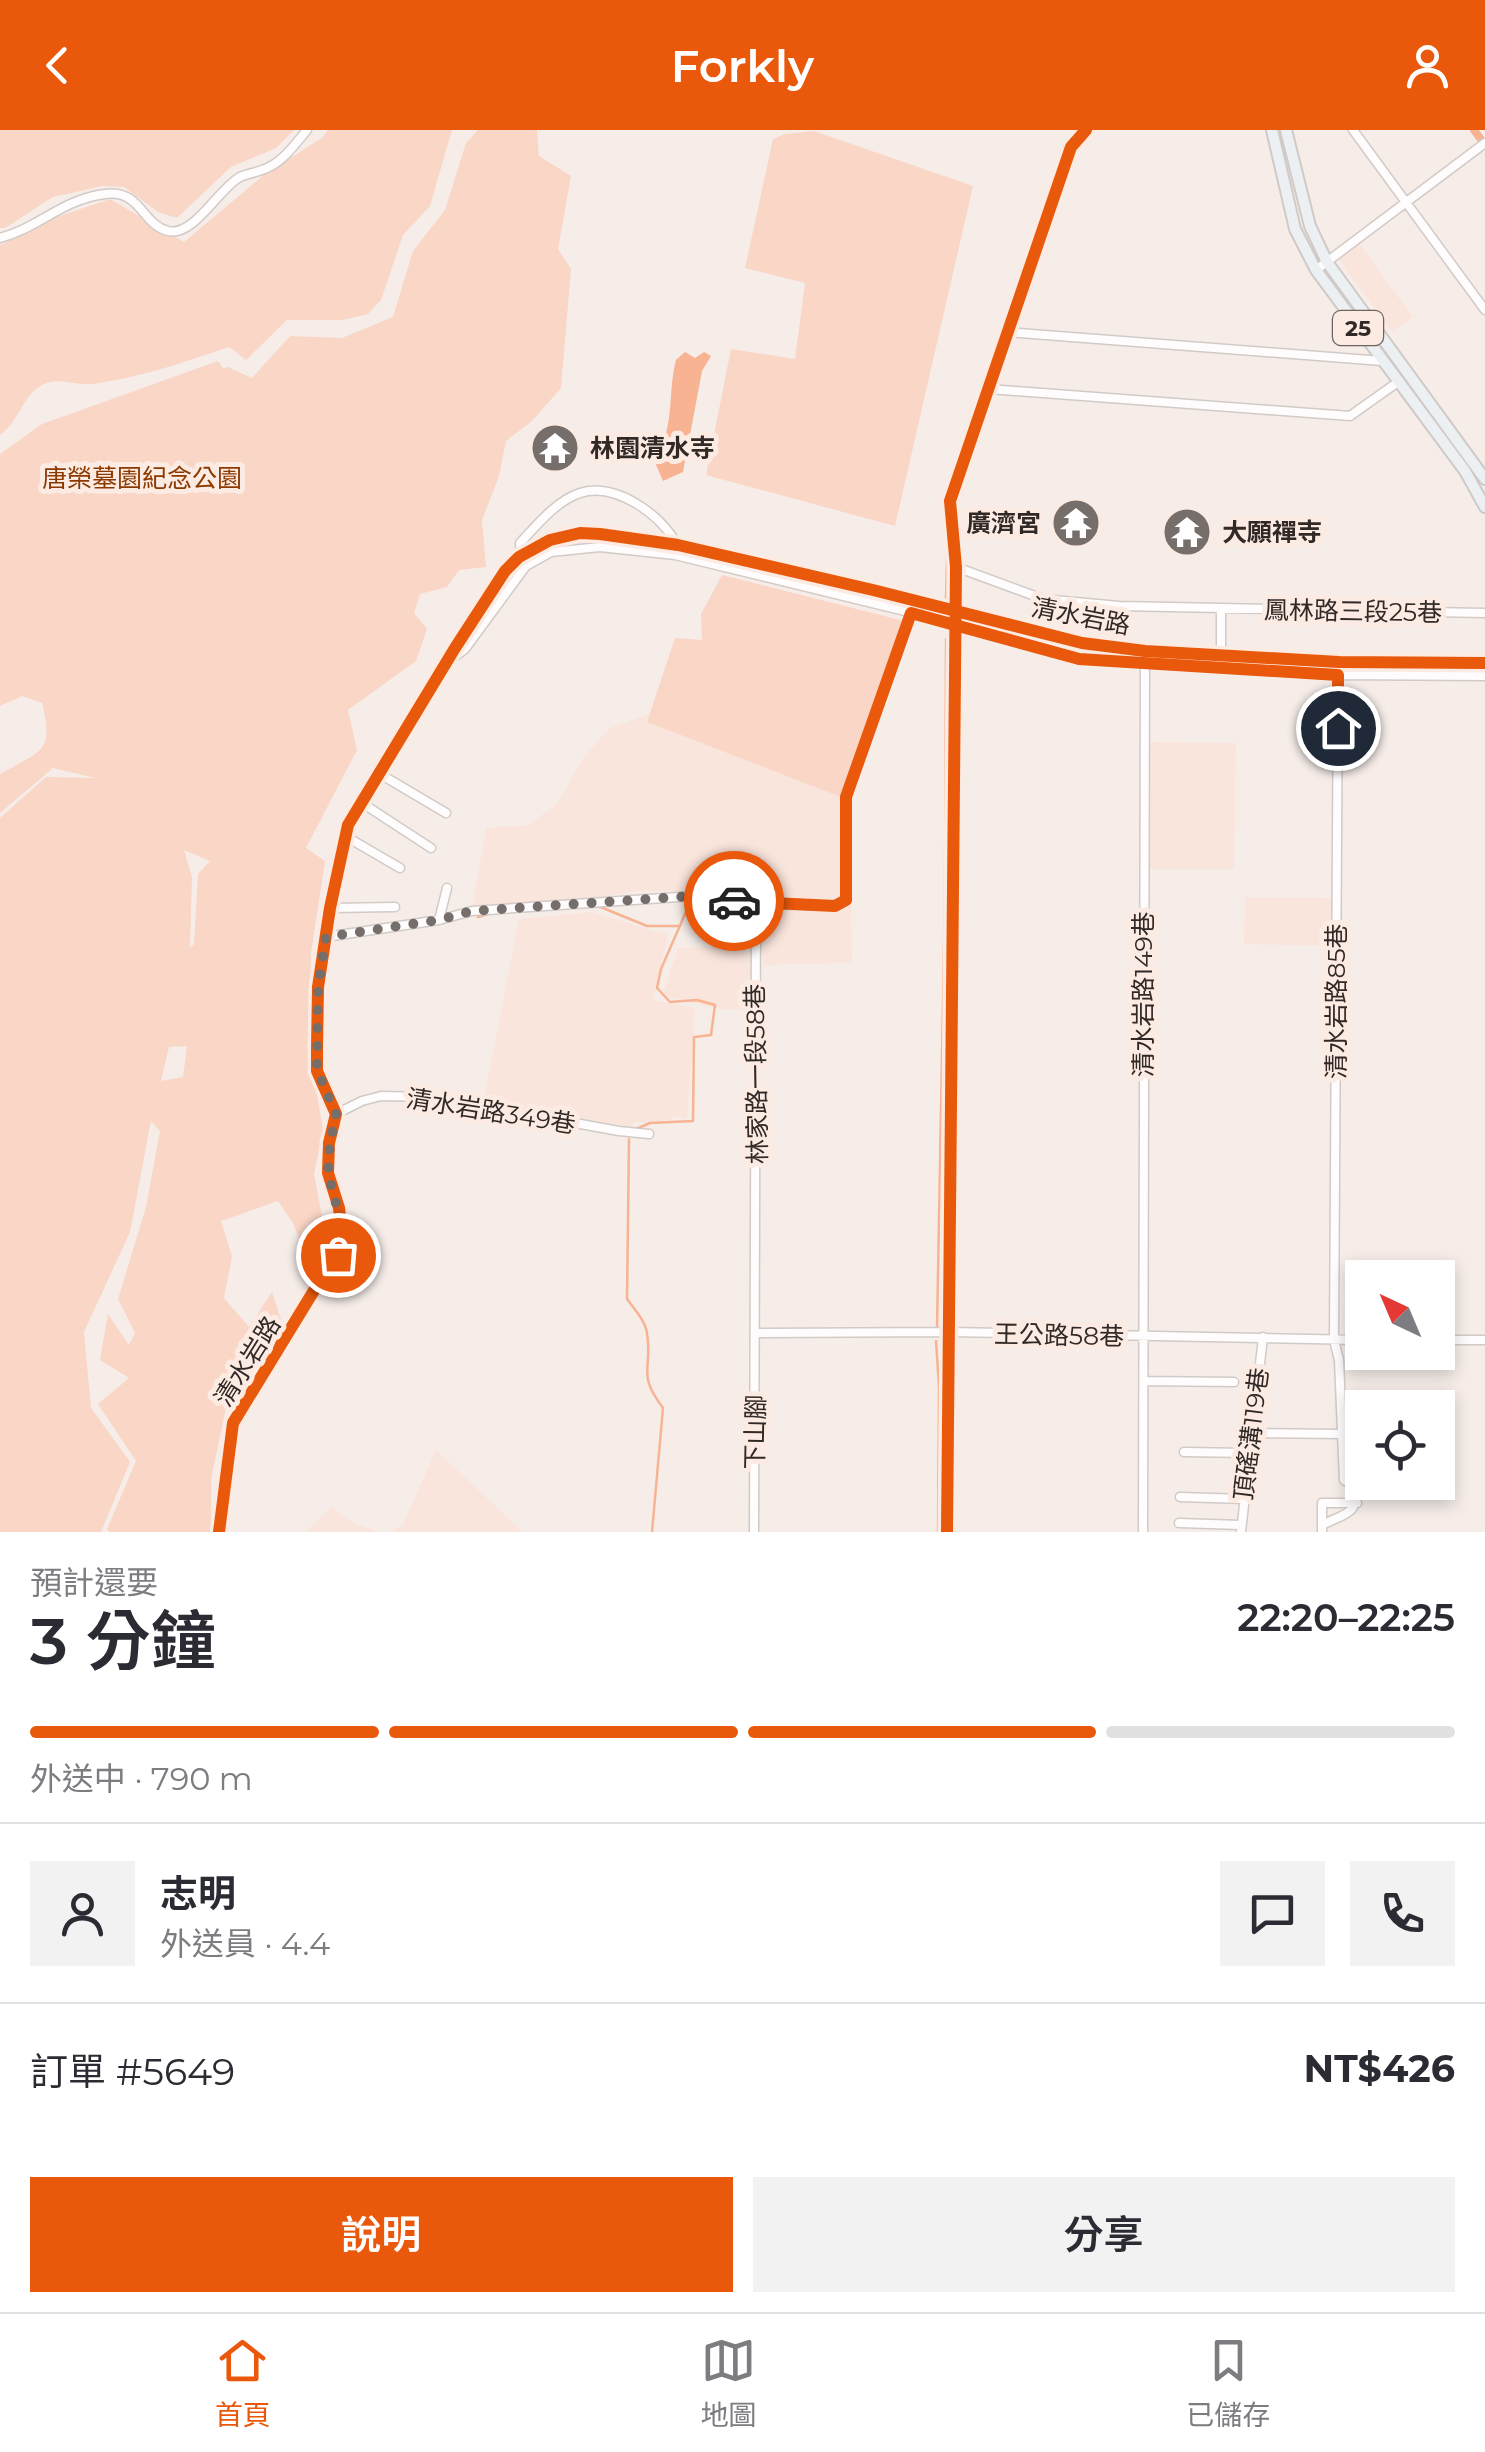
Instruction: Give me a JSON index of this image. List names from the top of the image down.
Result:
{
  "streets": {
    "main road": ["25"],
    "street": [
      "鳳林路三段25巷",
      "清水岩路",
      "清水岩路149巷",
      "清水岩路85巷",
      "林家路一段58巷",
      "清水岩路349巷",
      "王公路58巷",
      "下山腳",
      "頂磘溝119巷"
    ]
  },
  "crossings": [
    ["清水岩路", "清水岩路149巷"],
    ["清水岩路", "清水岩路85巷"],
    ["清水岩路", "清水岩路349巷"],
    ["清水岩路149巷", "王公路58巷"],
    ["清水岩路85巷", "王公路58巷"],
    ["林家路一段58巷", "王公路58巷"],
    ["林家路一段58巷", "下山腳"],
    ["王公路58巷", "下山腳"],
    ["王公路58巷", "頂磘溝119巷"]
  ],
  "parks": ["唐榮墓園紀念公園"],
  "places": {
    "temple": ["林園清水寺", "廣濟宮", "大願禪寺"]
  },
  "north": "top left",
  "page": {
    "header": "Forkly",
    "heading": ["3 分鐘", "預計還要", "22:20–22:25"],
    "panel": [
      "志明",
      "外送員 · 4.4",
      "訂單 #5649",
      "NT$426"
    ],
    "bar": "外送中 · 790 m",
    "buttons": ["說明", "分享"],
    "tabs": ["首頁", "地圖", "已儲存"]
  }
}
